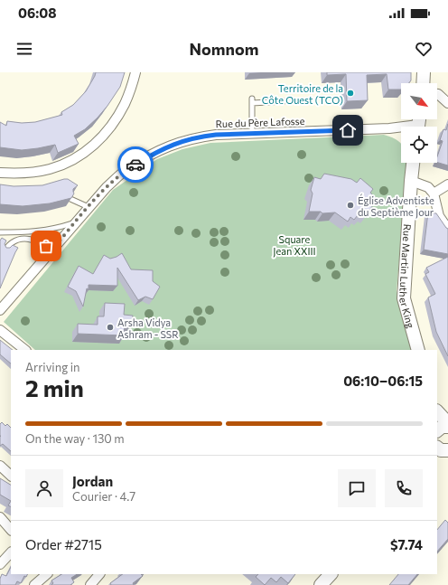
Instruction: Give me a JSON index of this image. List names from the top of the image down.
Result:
{
  "streets": {
    "street": ["Rue du Père Lafosse", "Rue Martin Luther King"]
  },
  "parks": ["Square Jean XXIII"],
  "places": ["Territoire de la Côte Ouest (TCO)", "Église Adventiste du Septième Jour", "Arsha Vidya Ashram - SSR"],
  "north": "bottom right",
  "page": {
    "status": "06:08",
    "header": "Nomnom",
    "heading": ["2 min", "Arriving in", "06:10–06:15"],
    "panel": [
      "Jordan",
      "Courier · 4.7",
      "Order #2715",
      "$7.74"
    ],
    "bar": "On the way · 130 m"
  }
}
